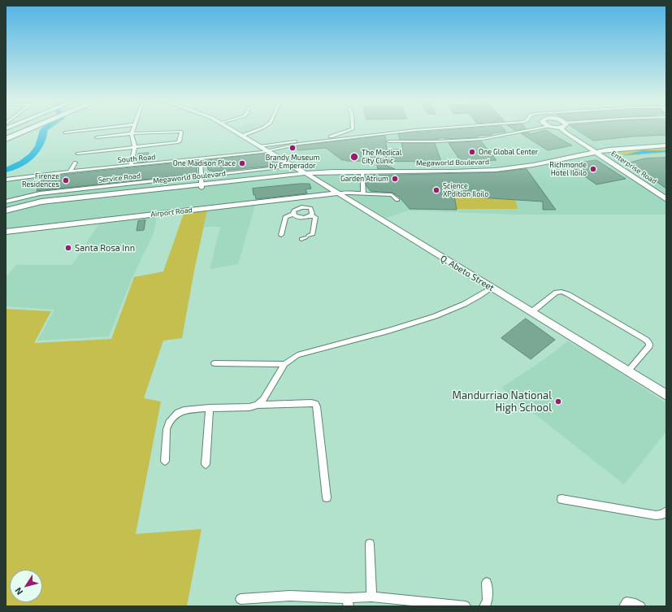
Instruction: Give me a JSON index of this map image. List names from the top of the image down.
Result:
{
  "streets": {
    "main road": [
      "Megaworld Boulevard",
      "Enterprise Road",
      "Airport Road",
      "Q. Abeto Street"
    ],
    "street": ["South Road", "Service Road"]
  },
  "crossings": [
    ["South Road", "Q. Abeto Street"],
    ["Megaworld Boulevard", "Enterprise Road"],
    ["Megaworld Boulevard", "Service Road"],
    ["Megaworld Boulevard", "Q. Abeto Street"],
    ["Service Road", "Q. Abeto Street"],
    ["Airport Road", "Q. Abeto Street"]
  ],
  "places": [
    "Brandy Museum by Emperador",
    "One Global Center",
    "The Medical City Clinic",
    "One Madison Place",
    "Richmonde Hotel Iloilo",
    "Garden Atrium",
    "Firenze Residences",
    "Science XPdition Iloilo",
    "Santa Rosa Inn",
    "Mandurriao National High School"
  ],
  "north": "bottom left"
}
